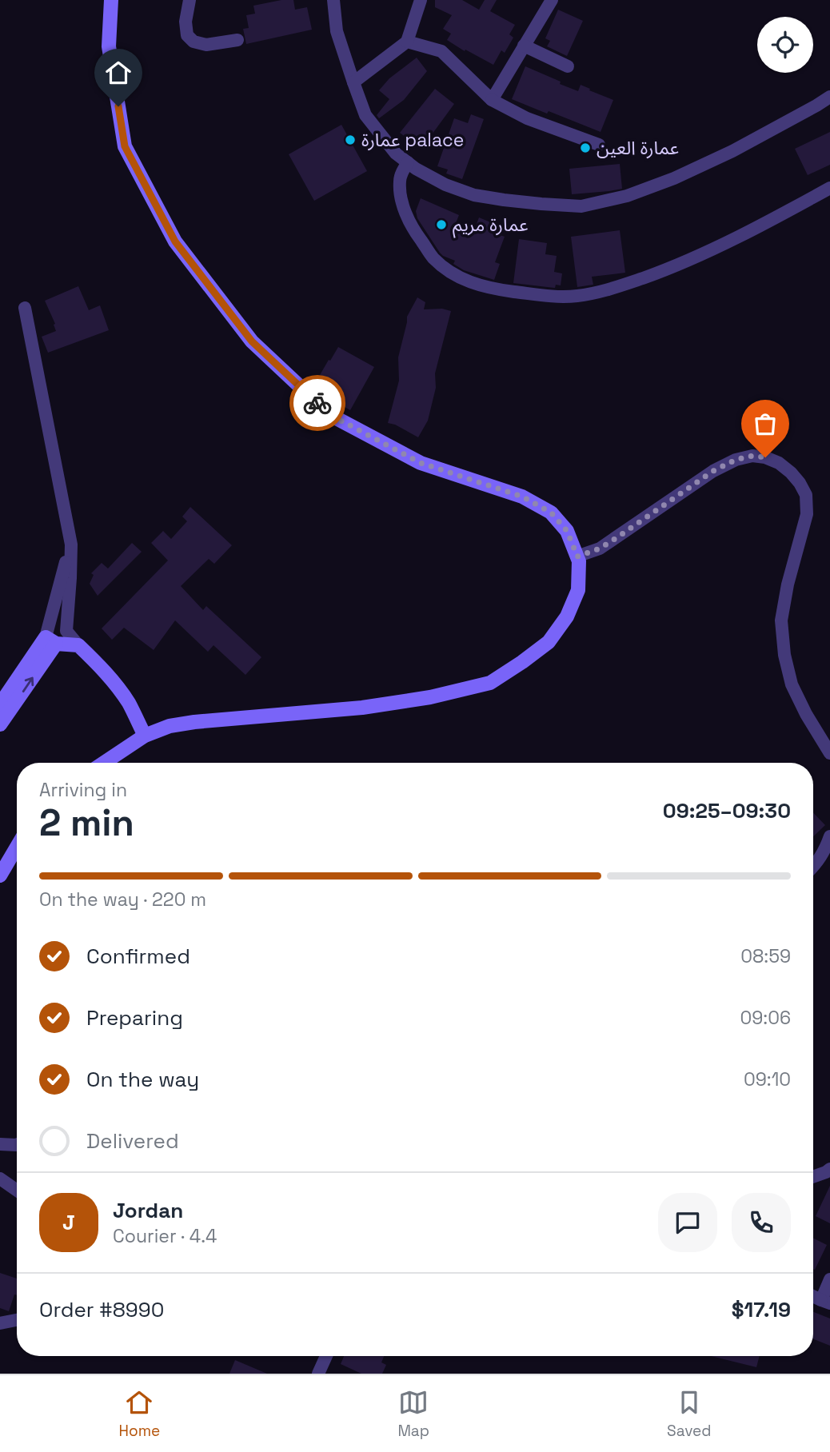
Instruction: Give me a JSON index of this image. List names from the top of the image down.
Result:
{
  "places": ["عمارة palace", "عمارة العين", "عمارة مريم"],
  "page": {
    "heading": ["2 min", "Arriving in", "09:25–09:30"],
    "panel": [
      "Jordan",
      "Courier · 4.4",
      "Order #8990",
      "$17.19"
    ],
    "bar": "On the way · 220 m",
    "list": [
      ["Confirmed", "08:59"],
      ["Preparing", "09:06"],
      ["On the way", "09:10"],
      "Delivered"
    ],
    "round": "J",
    "tabs": ["Home", "Map", "Saved"]
  }
}
